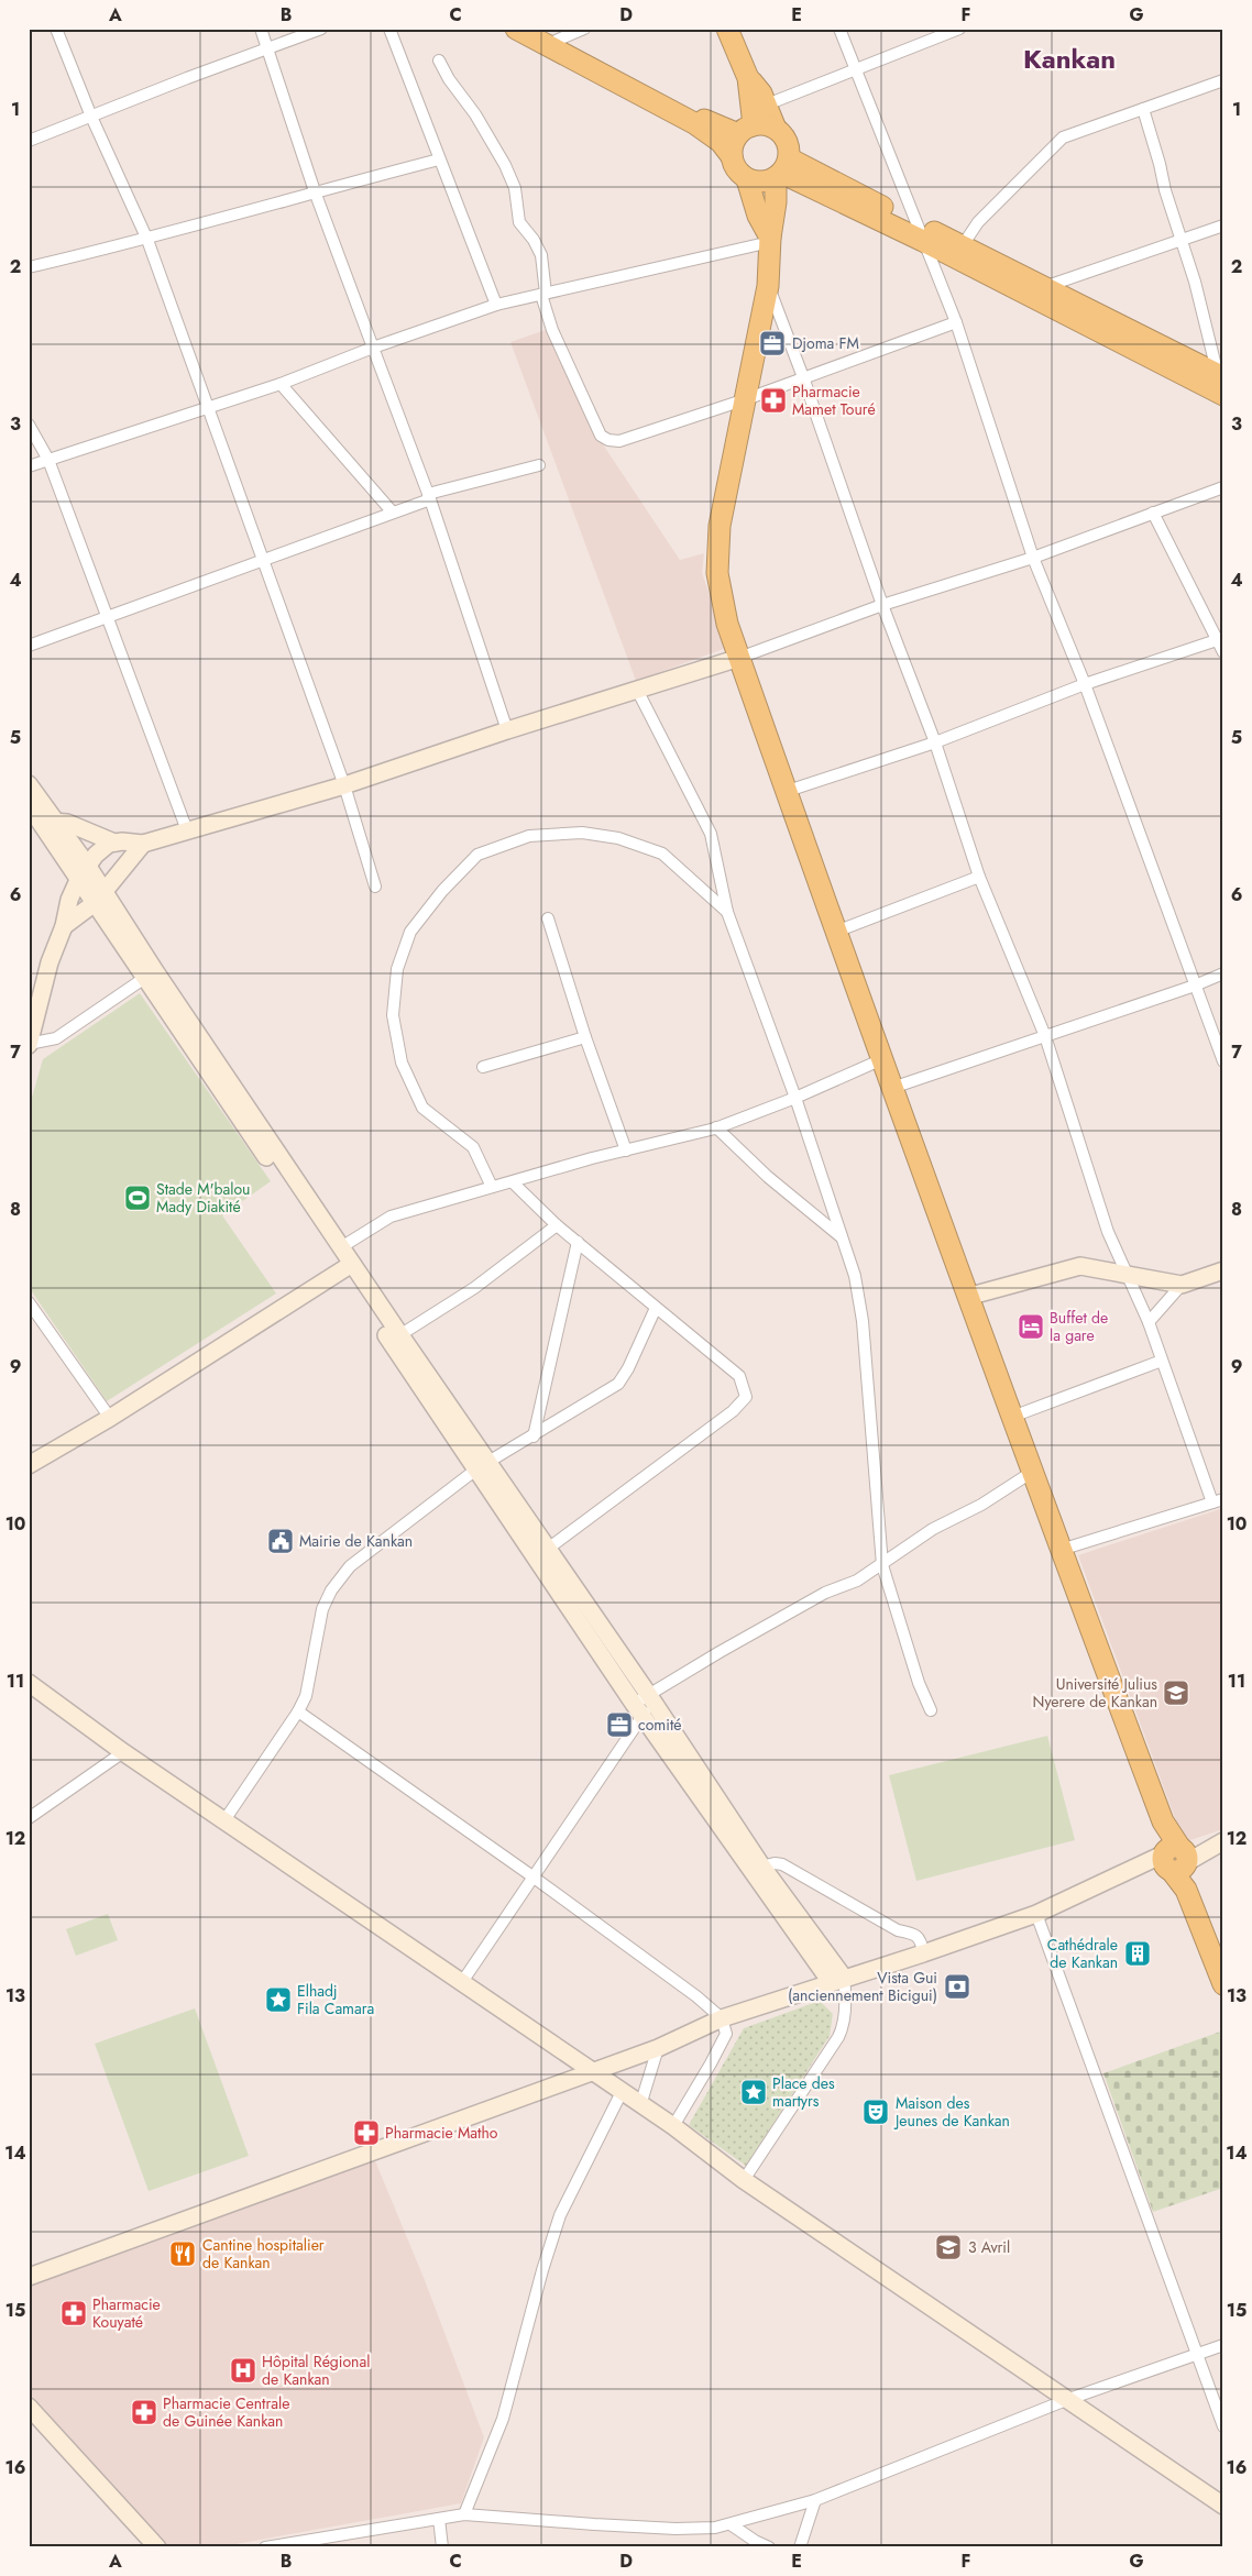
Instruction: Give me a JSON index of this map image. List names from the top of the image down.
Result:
{
  "districts": ["Kankan"],
  "places": {
    "office": ["Djoma FM", "comité"],
    "pharmacy": [
      "Pharmacie Mamet Touré",
      "Pharmacie Matho",
      "Pharmacie Kouyaté",
      "Pharmacie Centrale de Guinée Kankan"
    ],
    "sports": ["Stade M'balou Mady Diakité"],
    "hotel": ["Buffet de la gare"],
    "public building": ["Mairie de Kankan"],
    "school or university": ["Université Julius Nyerere de Kankan", "3 Avril"],
    "building": ["Cathédrale de Kankan"],
    "bank": ["Vista Gui (anciennement Bicigui)"],
    "place": ["Elhadj Fila Camara", "Place des martyrs"],
    "theatre": ["Maison des Jeunes de Kankan"],
    "restaurant": ["Cantine hospitalier de Kankan"],
    "hospital": ["Hôpital Régional de Kankan"]
  },
  "grid": {
    "columns": [
      "A",
      "B",
      "C",
      "D",
      "E",
      "F",
      "G"
    ],
    "rows": [
      "1",
      "2",
      "3",
      "4",
      "5",
      "6",
      "7",
      "8",
      "9",
      "10",
      "11",
      "12",
      "13",
      "14",
      "15",
      "16"
    ]
  }
}
